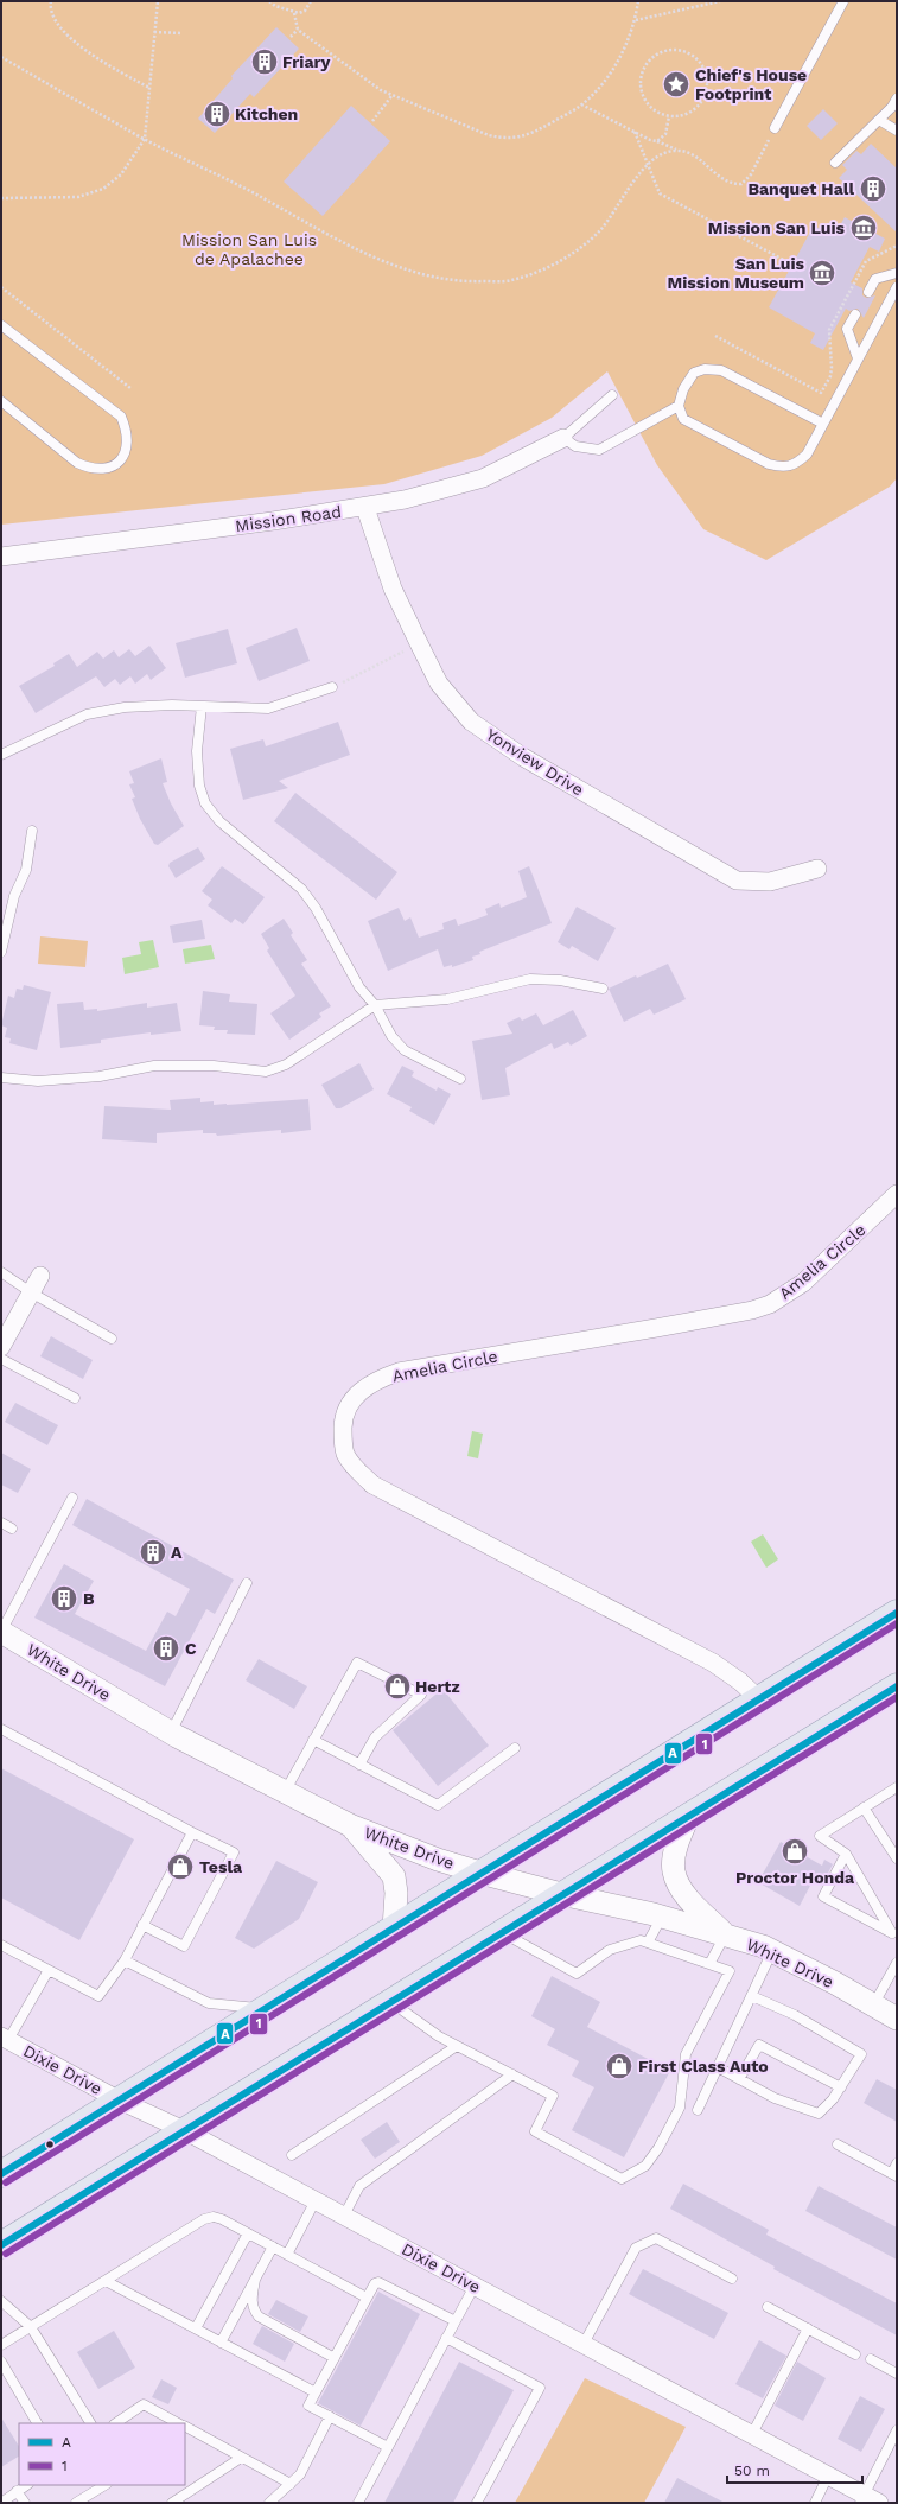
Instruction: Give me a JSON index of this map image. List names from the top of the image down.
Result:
{
  "streets": {
    "street": [
      "Mission Road",
      "Yonview Drive",
      "Amelia Circle",
      "White Drive",
      "Dixie Drive"
    ]
  },
  "crossings": [
    ["Mission Road", "Yonview Drive"]
  ],
  "parks": ["Mission San Luis de Apalachee"],
  "places": {
    "building": [
      "Friary",
      "Kitchen",
      "Banquet Hall",
      "A",
      "B",
      "C"
    ],
    "place": ["Chief's House Footprint"],
    "museum": ["Mission San Luis", "San Luis Mission Museum"],
    "shop": [
      "Hertz",
      "Proctor Honda",
      "Tesla",
      "First Class Auto"
    ]
  },
  "lines": ["transit line A", "transit line 1"],
  "legend": ["A", "1"],
  "scale_bar": "50 m"
}
